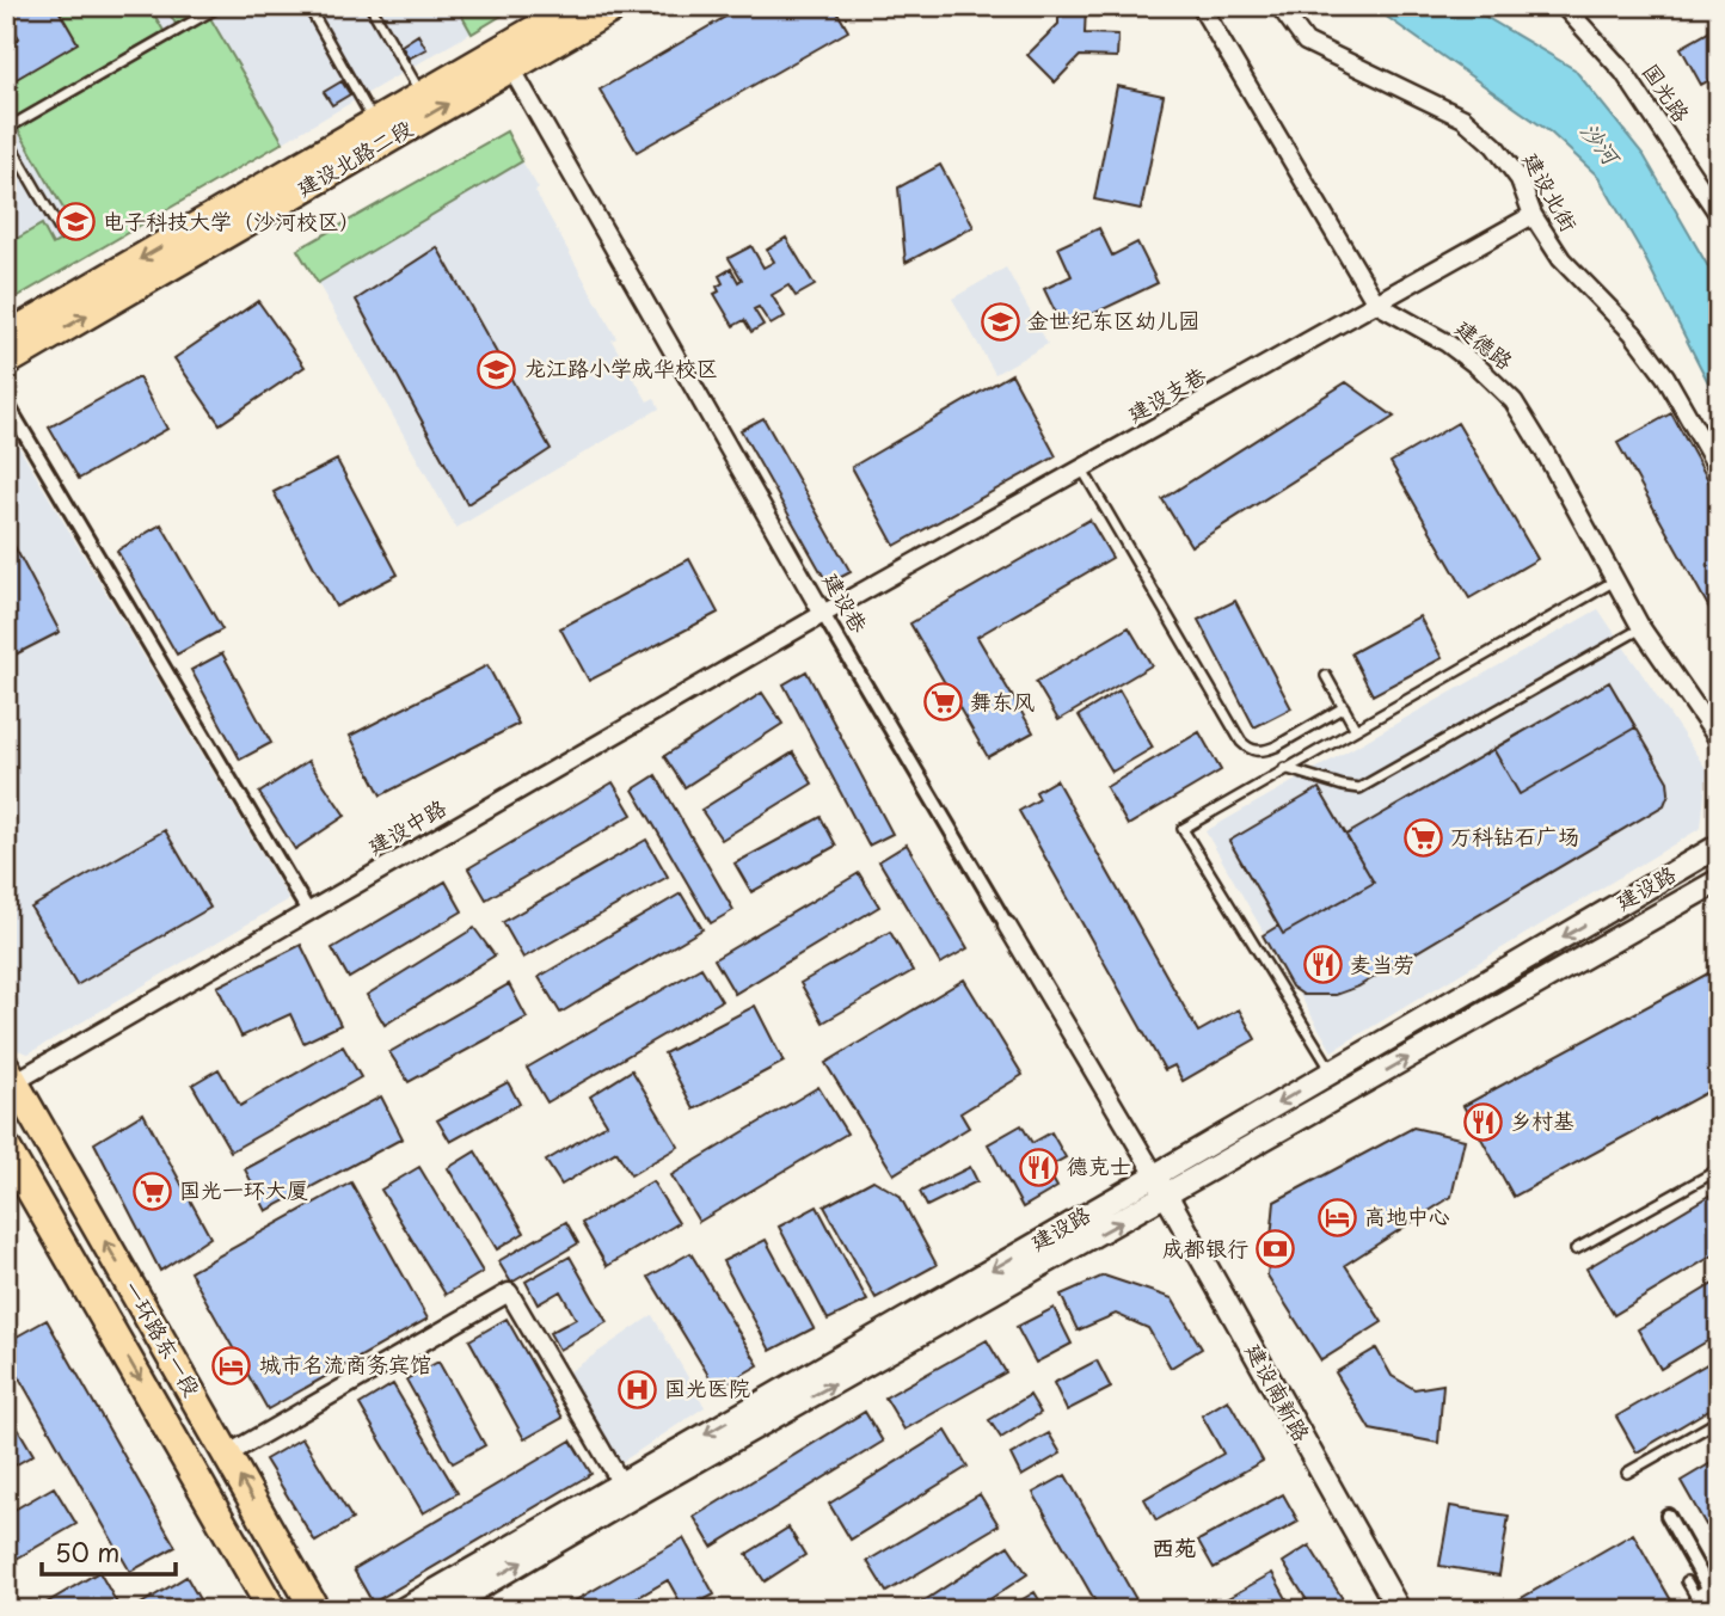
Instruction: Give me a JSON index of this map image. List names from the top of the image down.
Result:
{
  "streets": {
    "main road": ["建设北路二段", "一环路东一段"],
    "street": [
      "国光路",
      "建设北街",
      "建德路",
      "建设支巷",
      "建设巷",
      "建设中路",
      "建设路",
      "建设南新路"
    ]
  },
  "crossings": [
    ["建设北路二段", "建设巷"],
    ["建设北街", "建设支巷"],
    ["建德路", "建设支巷"],
    ["建设支巷", "建设巷"],
    ["建设支巷", "建设中路"],
    ["建设巷", "建设中路"],
    ["建设巷", "建设路"],
    ["建设巷", "建设南新路"],
    ["建设中路", "一环路东一段"],
    ["建设路", "建设南新路"]
  ],
  "districts": ["西苑"],
  "water": ["沙河"],
  "places": {
    "school or university": ["电子科技大学（沙河校区）", "金世纪东区幼儿园", "龙江路小学成华校区"],
    "supermarket": ["舞东风", "万科钻石广场", "国光一环大厦"],
    "restaurant": ["麦当劳", "乡村基", "德克士"],
    "hotel": ["高地中心", "城市名流商务宾馆"],
    "bank": ["成都银行"],
    "hospital": ["国光医院"]
  },
  "scale_bar": "50 m"
}
